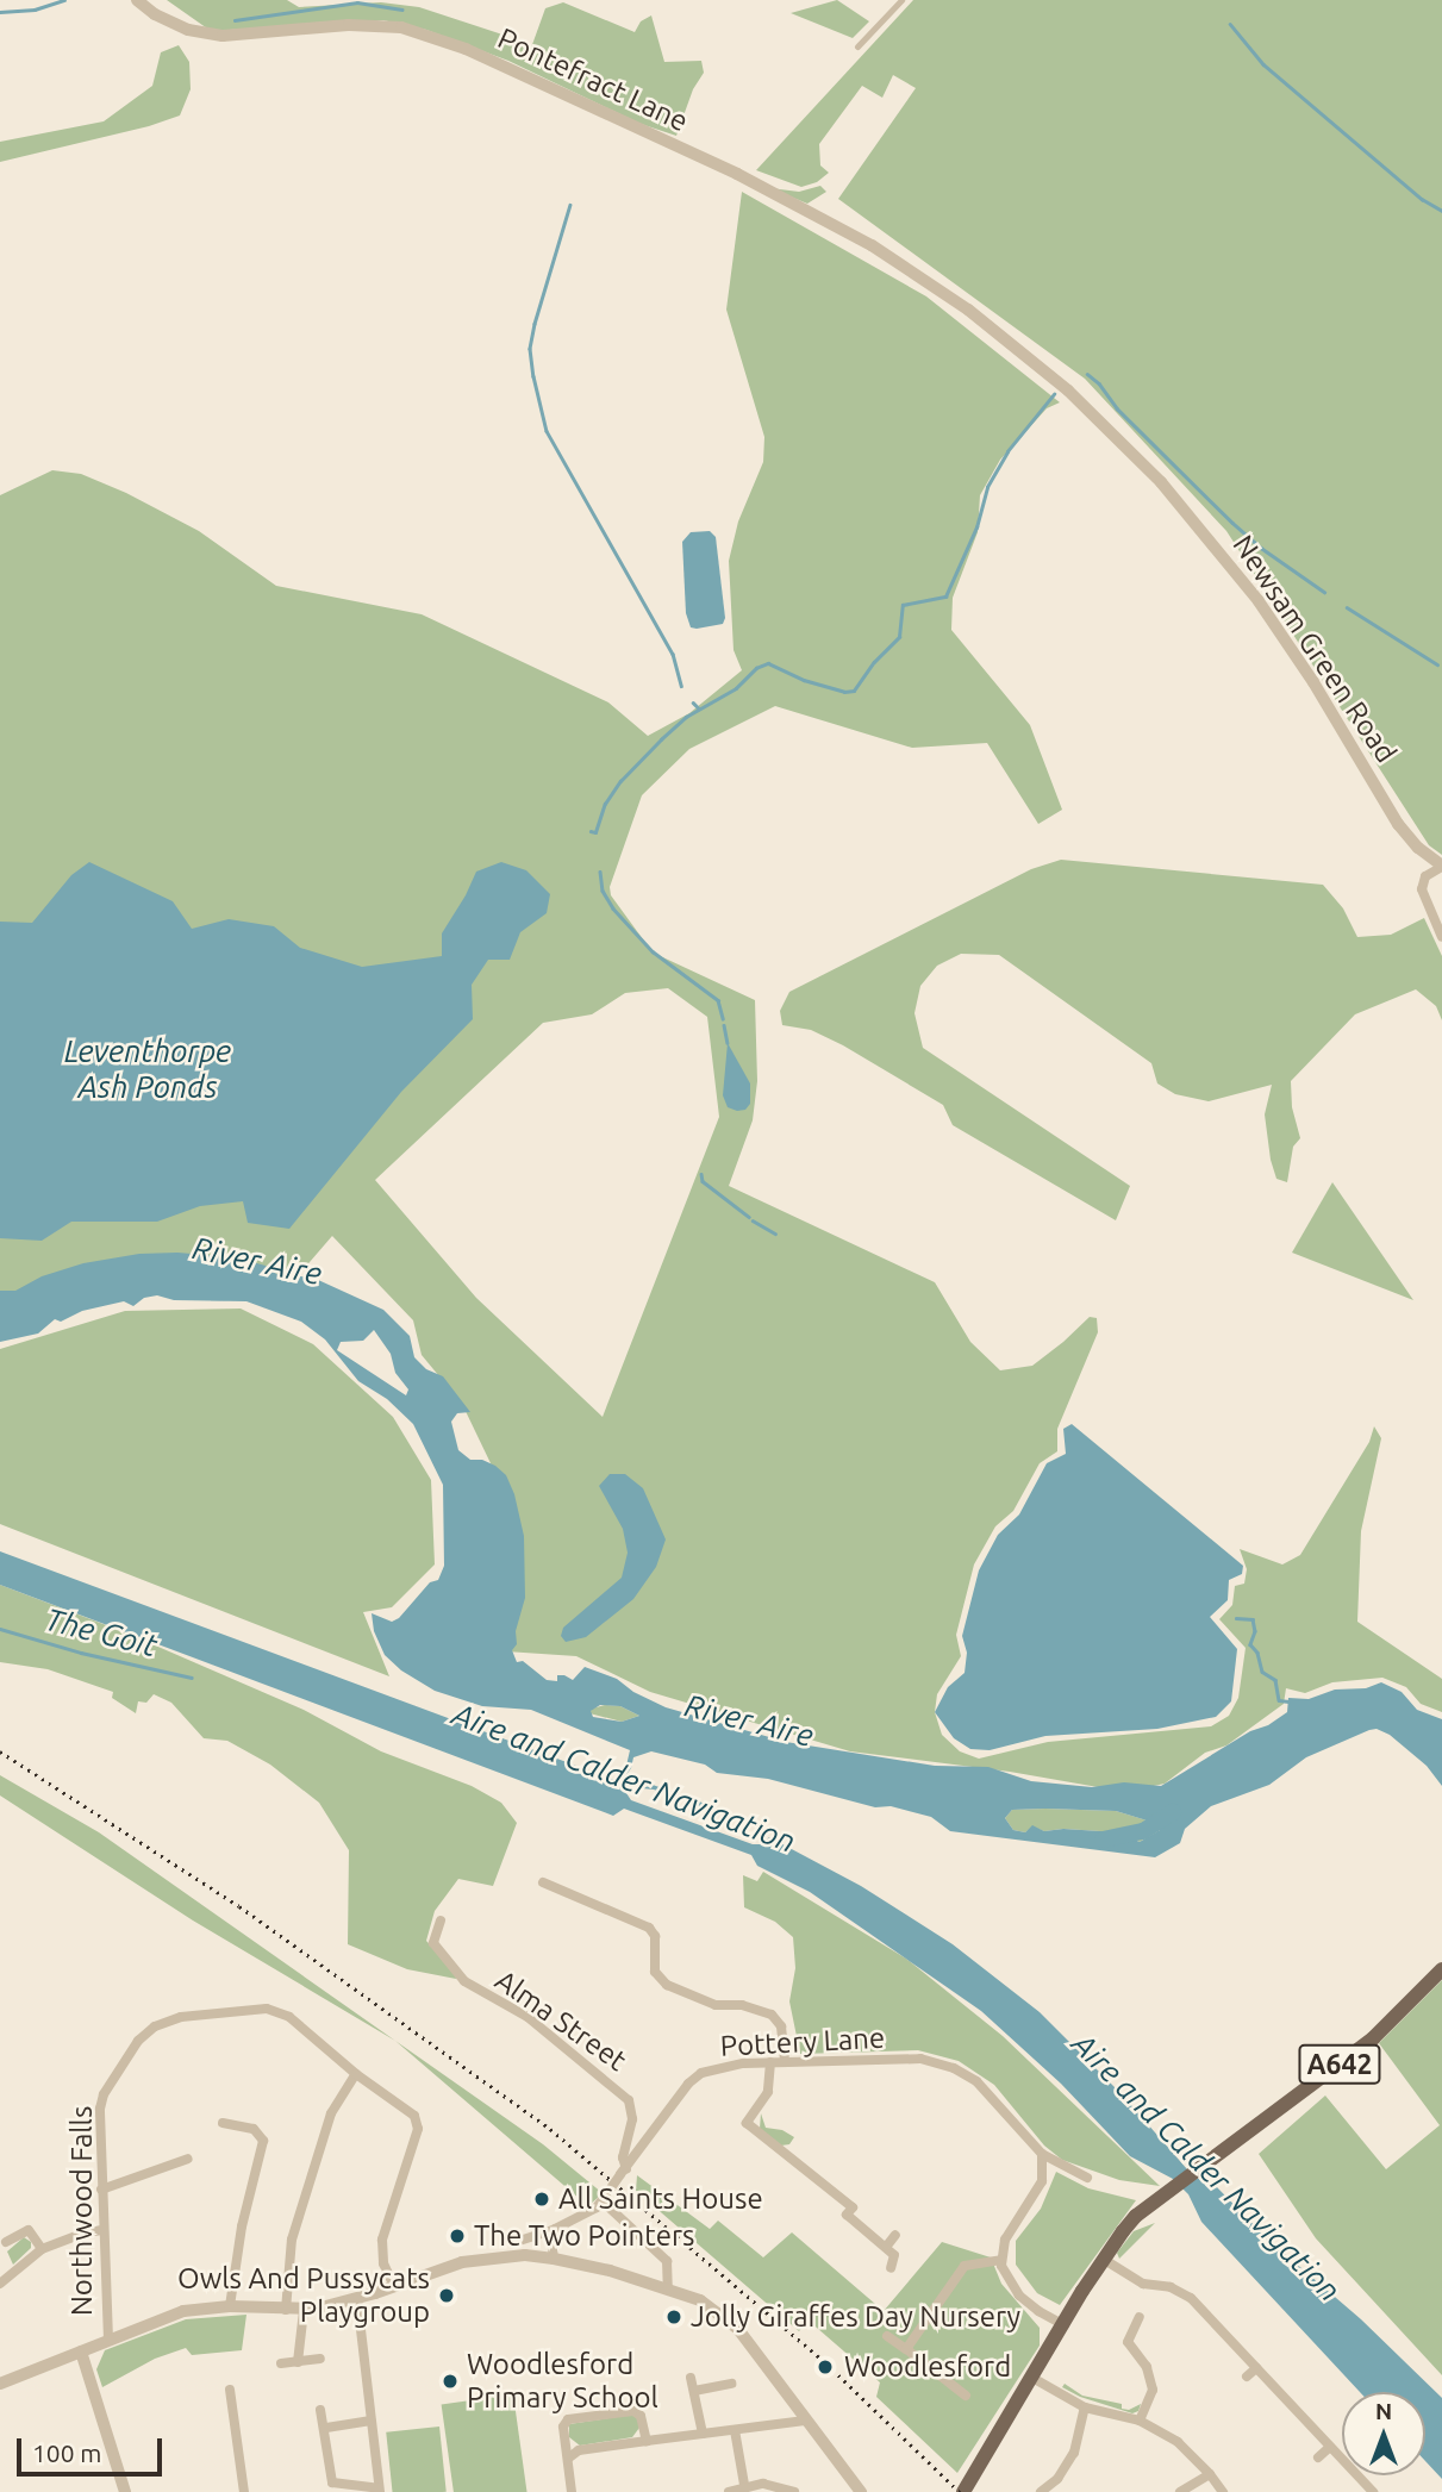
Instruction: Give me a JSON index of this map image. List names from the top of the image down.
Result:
{
  "streets": {
    "main road": ["A642"],
    "street": [
      "Pontefract Lane",
      "Newsam Green Road",
      "Alma Street",
      "Pottery Lane",
      "Northwood Falls"
    ]
  },
  "crossings": [
    ["Pontefract Lane", "Newsam Green Road"],
    ["Alma Street", "Pottery Lane"]
  ],
  "water": [
    "Leventhorpe Ash Ponds",
    "River Aire",
    "The Goit",
    "Aire and Calder Navigation"
  ],
  "places": [
    "All Saints House",
    "The Two Pointers",
    "Owls And Pussycats Playgroup",
    "Jolly Giraffes Day Nursery",
    "Woodlesford",
    "Woodlesford Primary School"
  ],
  "scale_bar": "100 m",
  "north": "top"
}
